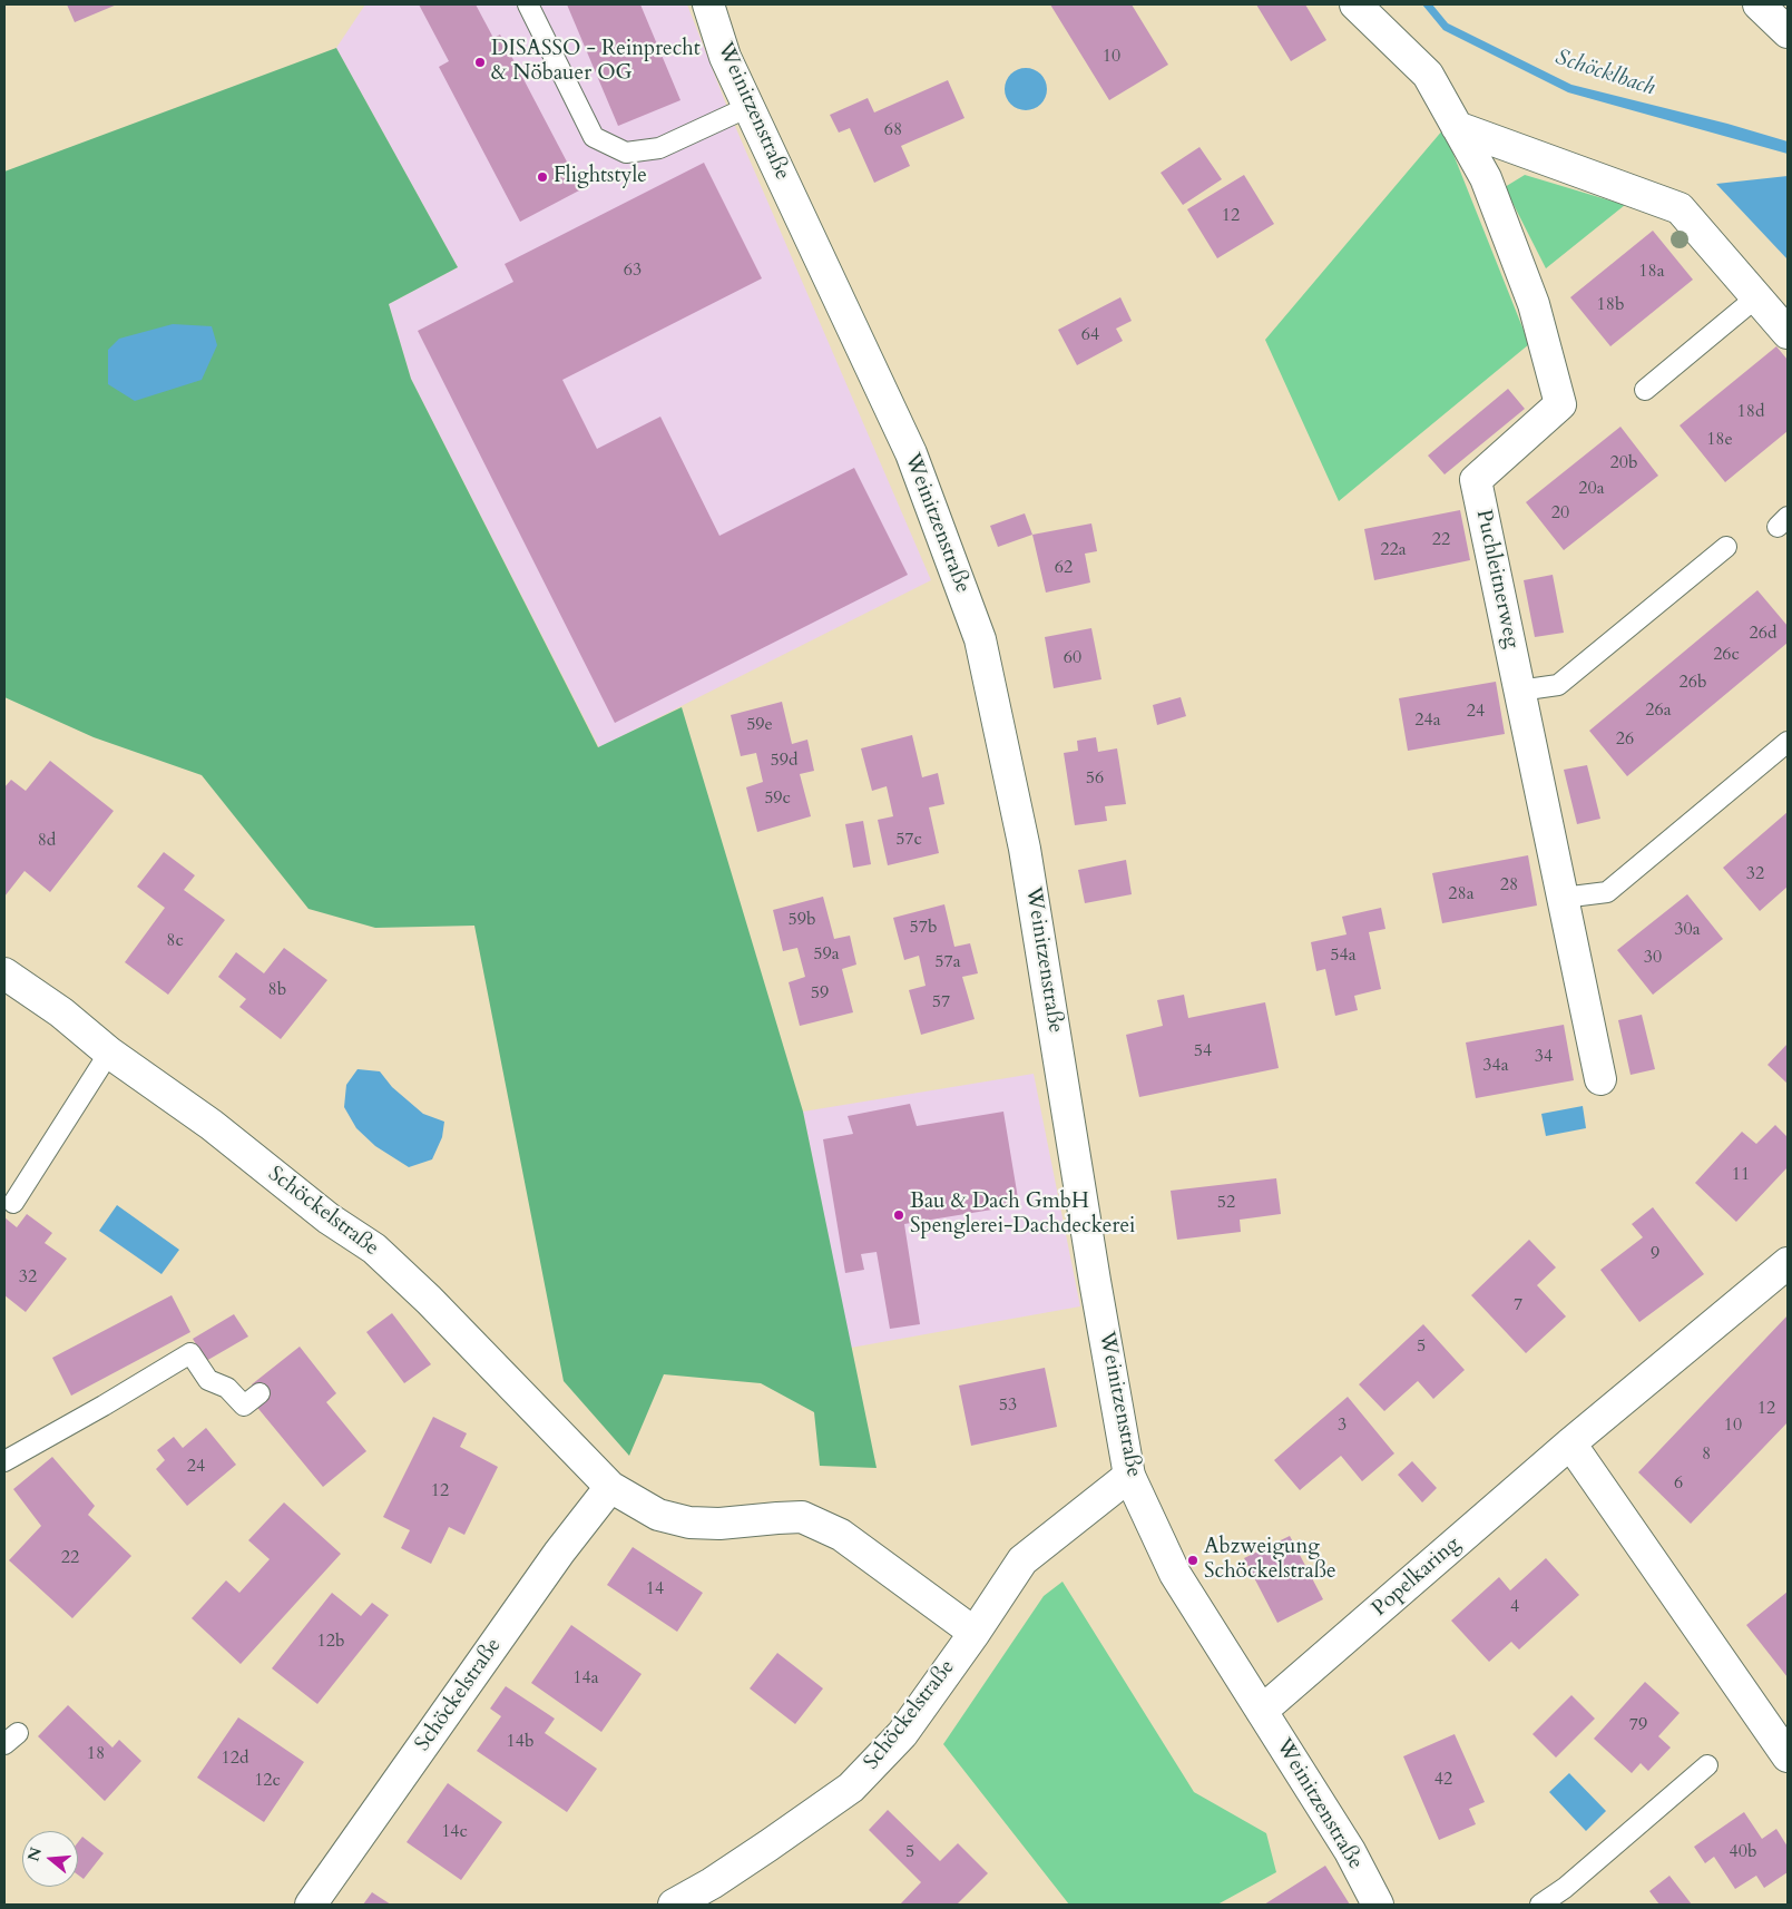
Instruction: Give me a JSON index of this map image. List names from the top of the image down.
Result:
{
  "streets": {
    "street": [
      "Weinitzenstraße",
      "Puchleitnerweg",
      "Schöckelstraße",
      "Popelkaring"
    ]
  },
  "crossings": [
    ["Weinitzenstraße", "Schöckelstraße"],
    ["Weinitzenstraße", "Popelkaring"]
  ],
  "water": ["Schöcklbach"],
  "places": [
    "DISASSO - Reinprecht & Nöbauer OG",
    "Flightstyle",
    "Bau & Dach GmbH Spenglerei-Dachdeckerei",
    "Abzweigung Schöckelstraße"
  ],
  "house_numbers": [
    "10",
    "68",
    "12",
    "63",
    "18a",
    "18b",
    "64",
    "18d",
    "18e",
    "20b",
    "20a",
    "20",
    "22",
    "22a",
    "62",
    "26d",
    "26c",
    "60",
    "26b",
    "26a",
    "24",
    "24a",
    "59e",
    "26",
    "59d",
    "56",
    "59c",
    "57c",
    "8d",
    "32",
    "28",
    "28a",
    "59b",
    "57b",
    "30a",
    "8c",
    "59a",
    "54a",
    "30",
    "57a",
    "8b",
    "59",
    "57",
    "54",
    "34",
    "34a",
    "11",
    "52",
    "9",
    "32",
    "7",
    "5",
    "53",
    "12",
    "3",
    "10",
    "8",
    "24",
    "6",
    "12",
    "22",
    "14",
    "4",
    "12b",
    "14a",
    "79",
    "14b",
    "18",
    "12d",
    "42",
    "12c",
    "14c",
    "5",
    "40b"
  ],
  "north": "left"
}
